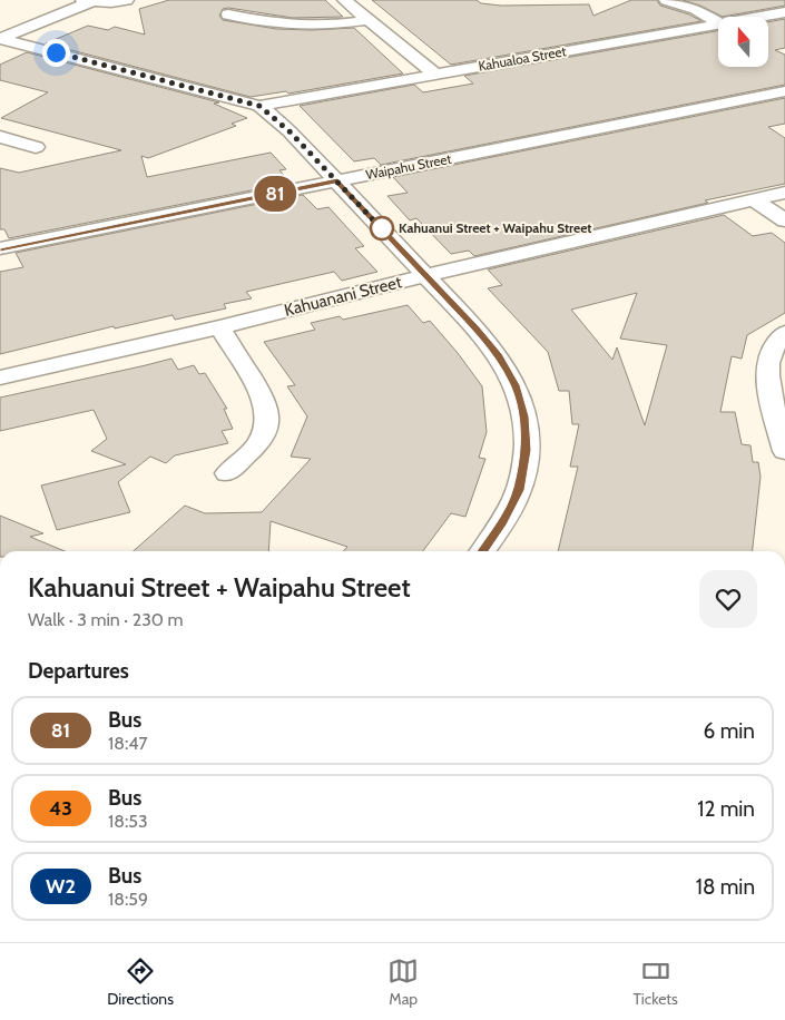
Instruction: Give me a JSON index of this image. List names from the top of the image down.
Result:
{
  "streets": {
    "street": ["Kahualoa Street", "Waipahu Street", "Kahuanani Street"]
  },
  "places": ["Kahuanui Street + Waipahu Street"],
  "lines": ["bus line 81"],
  "north": "top",
  "page": {
    "on_map": "81",
    "heading": [
      ["Kahuanui Street + Waipahu Street", "Walk · 3 min · 230 m"],
      "Departures"
    ],
    "list": [
      {
        "mark": "81",
        "name": "Bus",
        "note": "18:47",
        "value": "6 min"
      },
      {
        "mark": "43",
        "name": "Bus",
        "note": "18:53",
        "value": "12 min"
      },
      {
        "mark": "W2",
        "name": "Bus",
        "note": "18:59",
        "value": "18 min"
      }
    ],
    "tabs": ["Directions", "Map", "Tickets"]
  }
}
